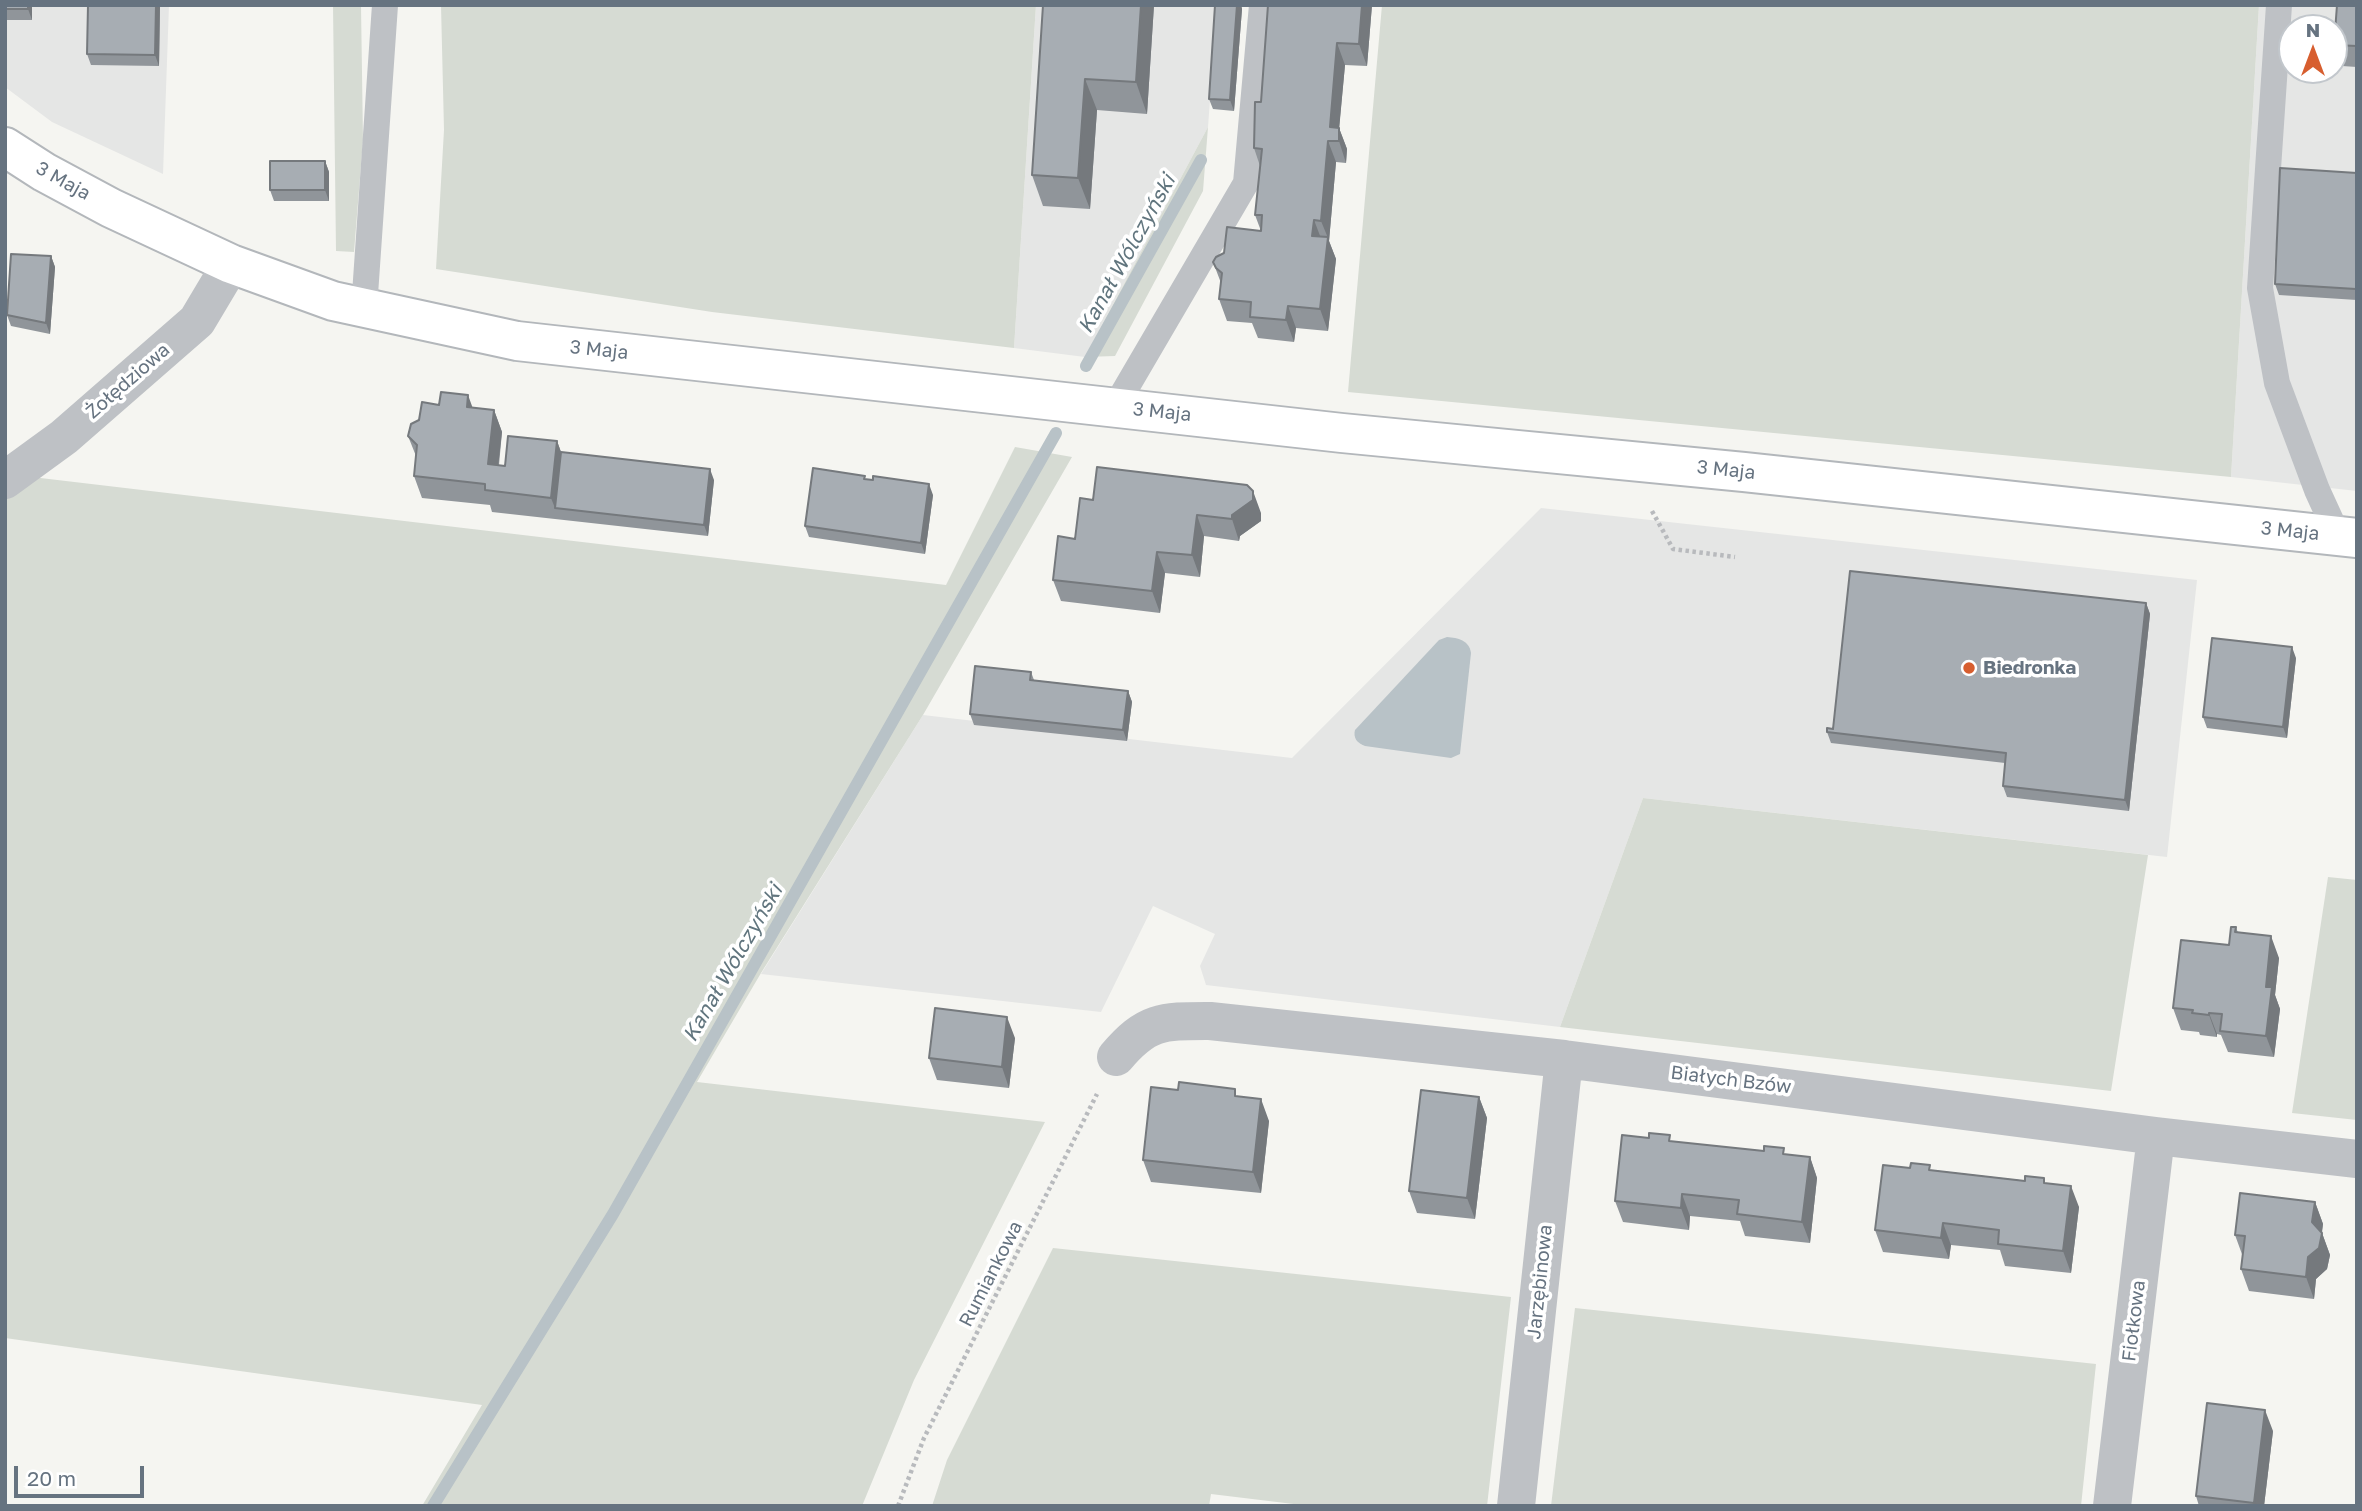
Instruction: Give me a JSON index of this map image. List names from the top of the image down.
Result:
{
  "streets": {
    "street": [
      "3 Maja",
      "Żołędziowa",
      "Białych Bzów",
      "Jarzębinowa",
      "Fiołkowa"
    ],
    "path": ["Rumiankowa"]
  },
  "crossings": [
    ["3 Maja", "Żołędziowa"],
    ["Białych Bzów", "Rumiankowa"],
    ["Białych Bzów", "Jarzębinowa"],
    ["Białych Bzów", "Fiołkowa"]
  ],
  "water": ["Kanał Wólczyński"],
  "places": ["Biedronka"],
  "scale_bar": "20 m",
  "north": "top"
}
